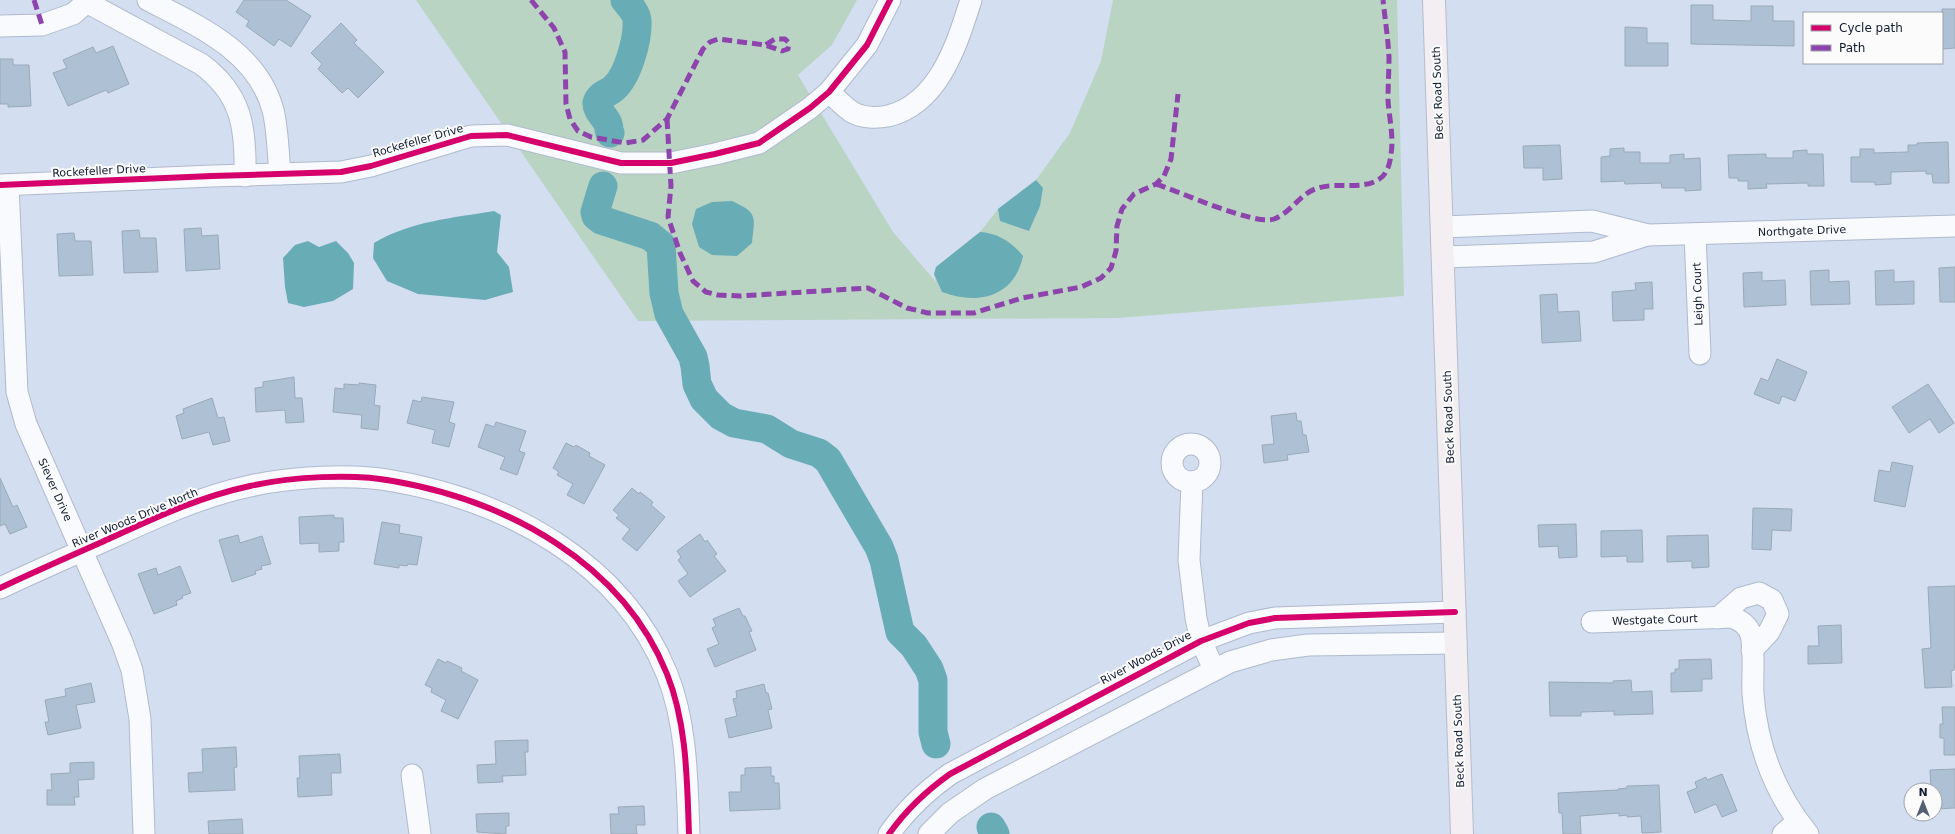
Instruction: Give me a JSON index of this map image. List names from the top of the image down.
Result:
{
  "streets": {
    "main road": ["Beck Road South"],
    "street": [
      "Rockefeller Drive",
      "Northgate Drive",
      "Leigh Court",
      "Siever Drive",
      "River Woods Drive North",
      "Westgate Court",
      "River Woods Drive"
    ]
  },
  "crossings": [
    ["Beck Road South", "Northgate Drive"],
    ["Beck Road South", "River Woods Drive"],
    ["Rockefeller Drive", "Siever Drive"],
    ["Northgate Drive", "Leigh Court"],
    ["Siever Drive", "River Woods Drive North"]
  ],
  "legend": ["Cycle path", "Path"],
  "north": "top"
}
